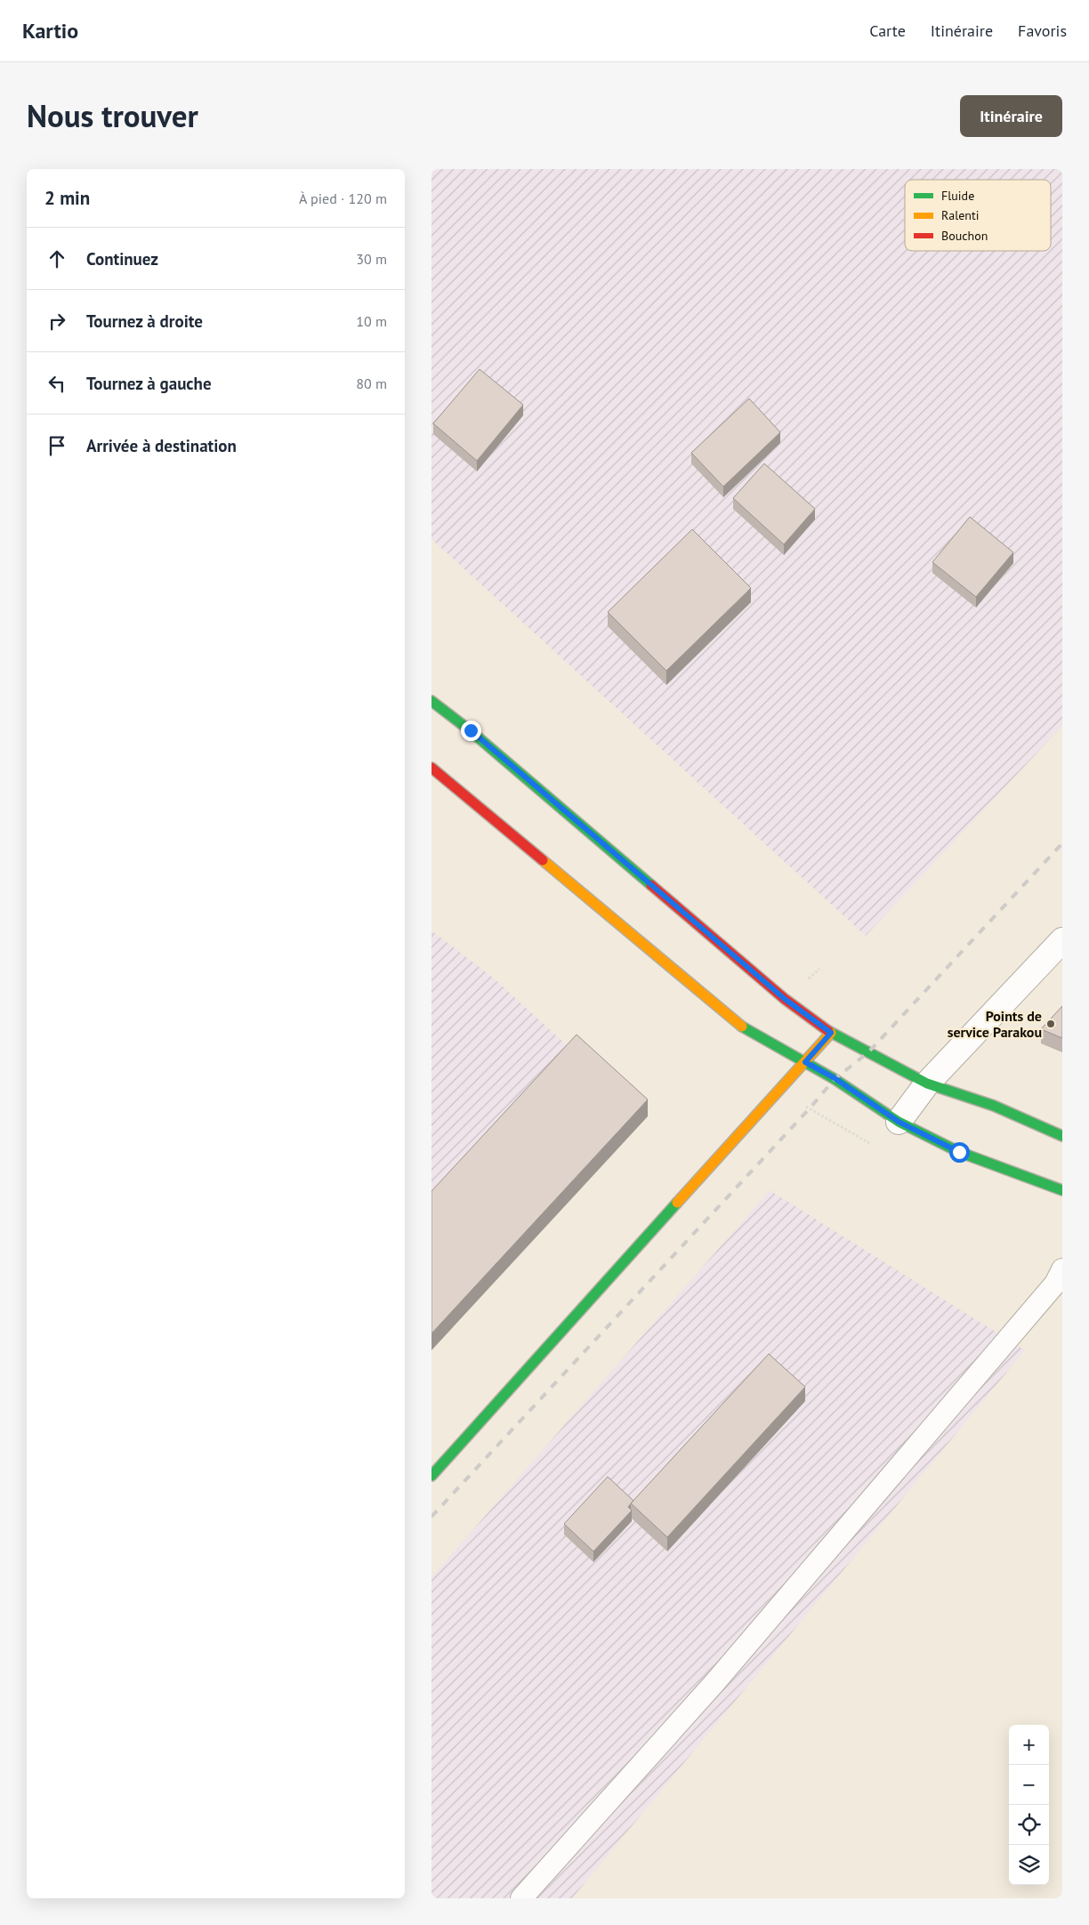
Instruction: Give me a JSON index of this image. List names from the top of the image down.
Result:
{
  "places": ["Points de service Parakou"],
  "legend": ["Fluide", "Ralenti", "Bouchon"],
  "page": {
    "header": "Kartio",
    "nav": ["Carte", "Itinéraire", "Favoris"],
    "title": "Nous trouver",
    "buttons": "Itinéraire",
    "heading": ["2 min", "À pied · 120 m"],
    "list": [
      ["Continuez", "30 m"],
      ["Tournez à droite", "10 m"],
      ["Tournez à gauche", "80 m"],
      "Arrivée à destination"
    ],
    "map_buttons": ["+", "−"]
  }
}
